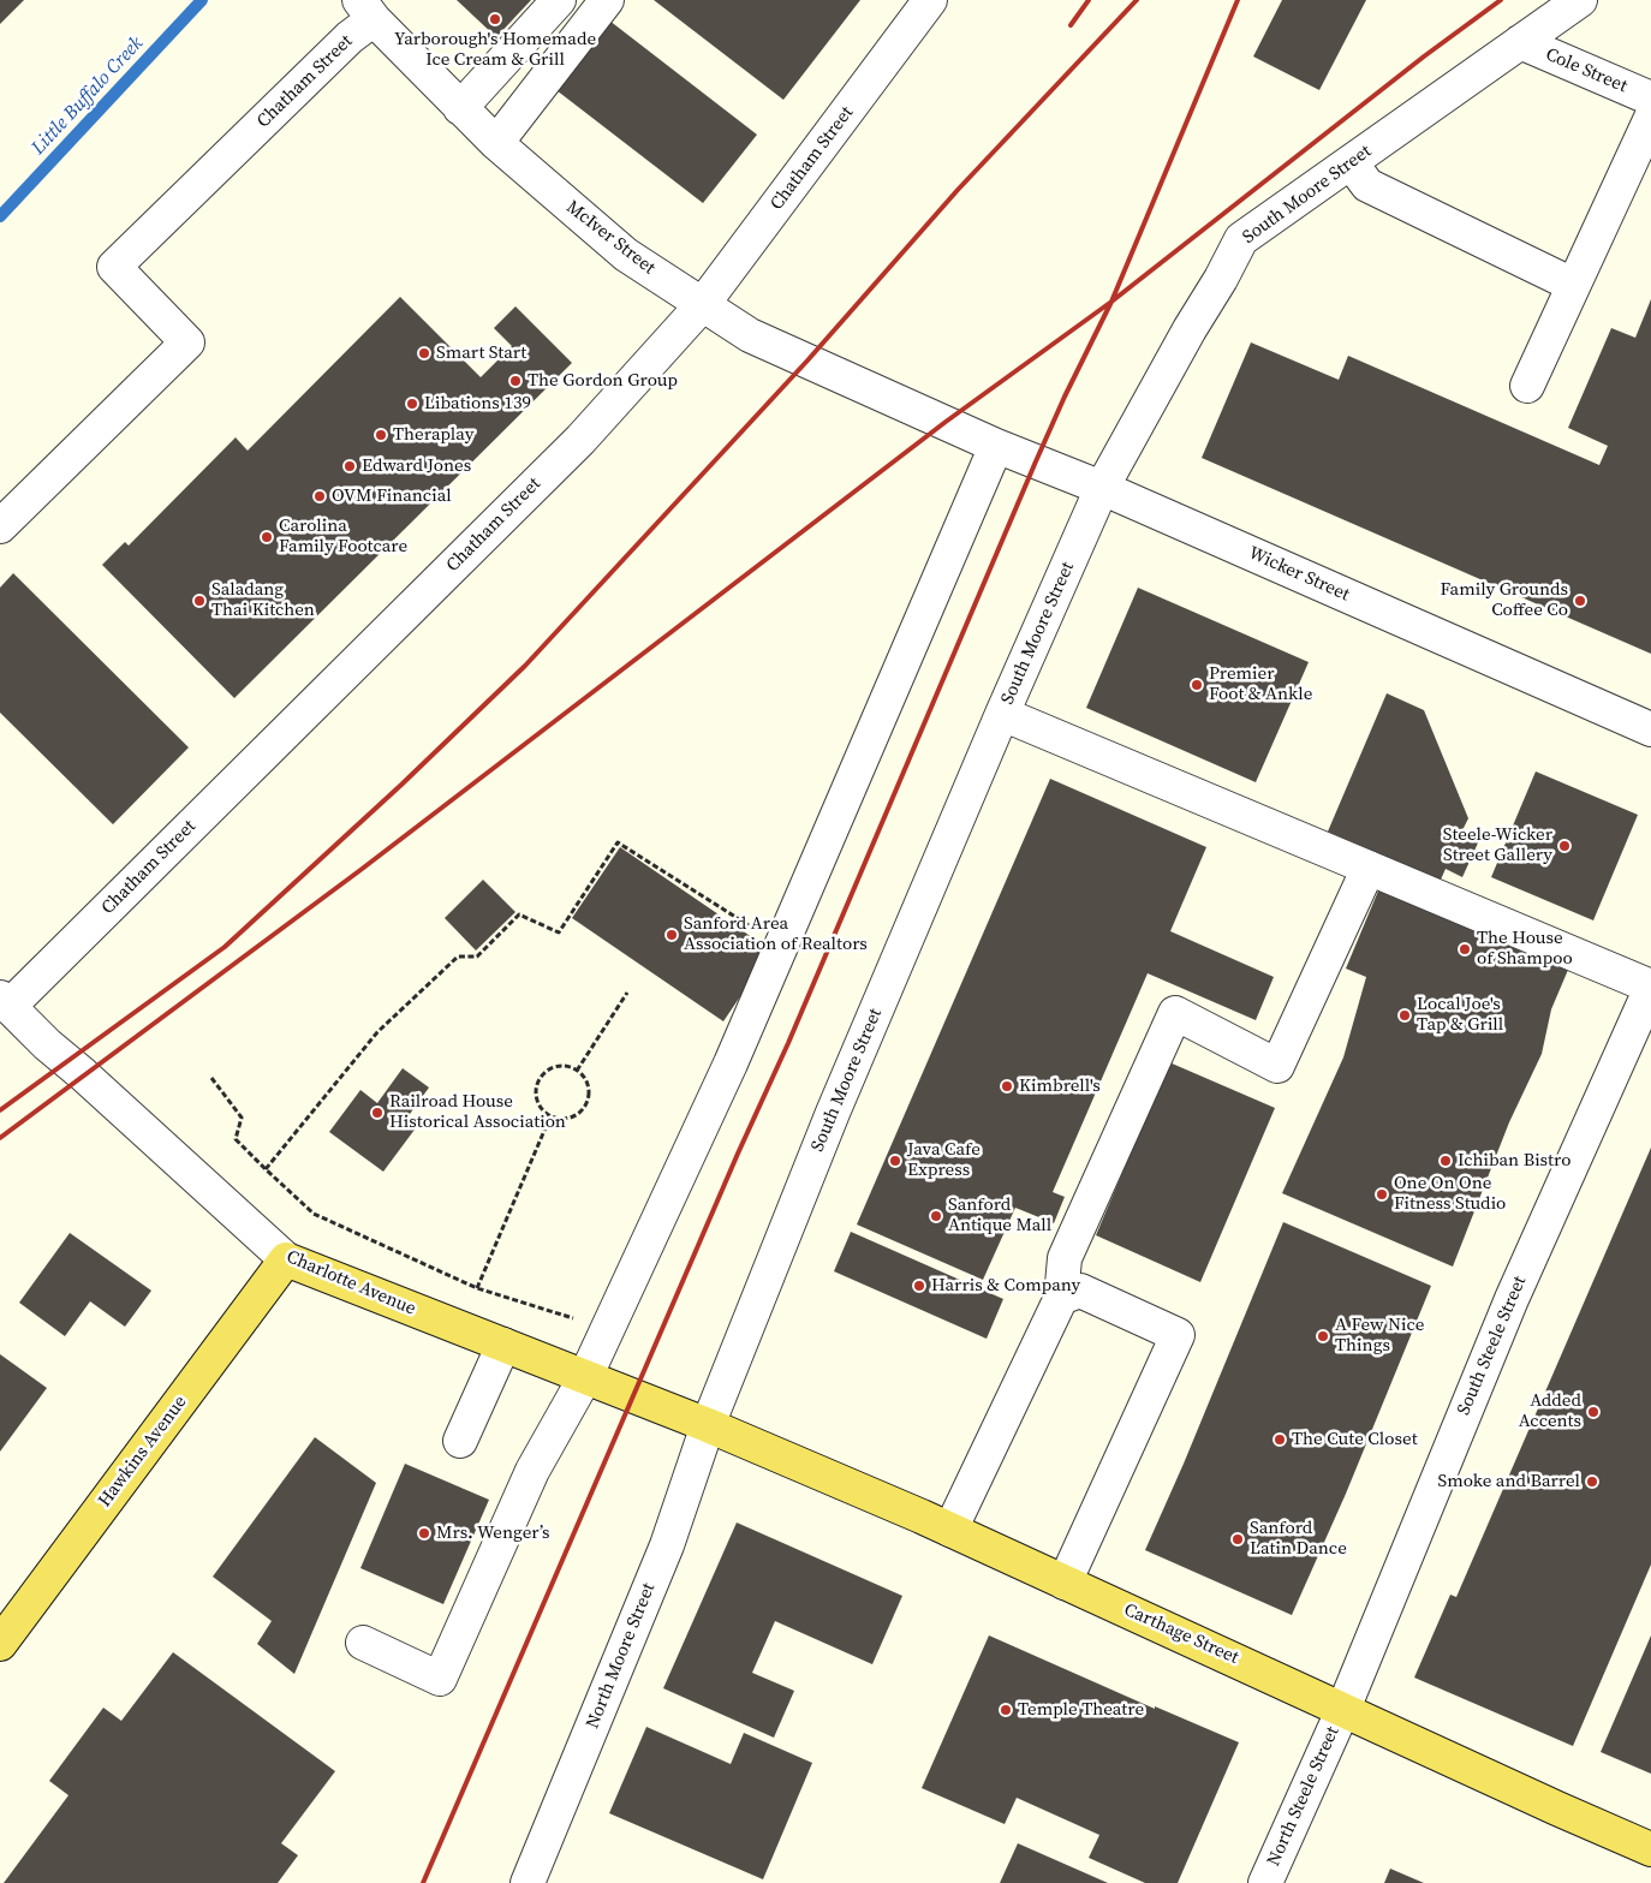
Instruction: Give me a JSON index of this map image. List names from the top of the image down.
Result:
{
  "streets": {
    "main road": ["Charlotte Avenue", "Hawkins Avenue", "Carthage Street"],
    "street": [
      "Cole Street",
      "Chatham Street",
      "South Moore Street",
      "McIver Street",
      "Wicker Street",
      "South Steele Street",
      "North Moore Street",
      "North Steele Street"
    ]
  },
  "crossings": [
    ["Cole Street", "South Moore Street"],
    ["Chatham Street", "McIver Street"],
    ["Chatham Street", "Charlotte Avenue"],
    ["South Moore Street", "Wicker Street"],
    ["South Moore Street", "Charlotte Avenue"],
    ["South Moore Street", "Carthage Street"],
    ["South Moore Street", "North Moore Street"],
    ["McIver Street", "Wicker Street"],
    ["Charlotte Avenue", "Hawkins Avenue"],
    ["Charlotte Avenue", "Carthage Street"],
    ["Charlotte Avenue", "North Moore Street"],
    ["South Steele Street", "Carthage Street"],
    ["South Steele Street", "North Steele Street"],
    ["Carthage Street", "North Moore Street"],
    ["Carthage Street", "North Steele Street"]
  ],
  "water": ["Little Buffalo Creek"],
  "places": [
    "Yarborough's Homemade Ice Cream & Grill",
    "Smart Start",
    "The Gordon Group",
    "Libations 139",
    "Theraplay",
    "Edward Jones",
    "OVM Financial",
    "Carolina Family Footcare",
    "Saladang Thai Kitchen",
    "Family Grounds Coffee Co",
    "Premier Foot & Ankle",
    "Steele-Wicker Street Gallery",
    "Sanford Area Association of Realtors",
    "The House of Shampoo",
    "Local Joe's Tap & Grill",
    "Kimbrell's",
    "Railroad House Historical Association",
    "Java Cafe Express",
    "Ichiban Bistro",
    "One On One Fitness Studio",
    "Sanford Antique Mall",
    "Harris & Company",
    "A Few Nice Things",
    "Added Accents",
    "The Cute Closet",
    "Smoke and Barrel",
    "Mrs. Wenger’s",
    "Sanford Latin Dance",
    "Temple Theatre"
  ]
}
